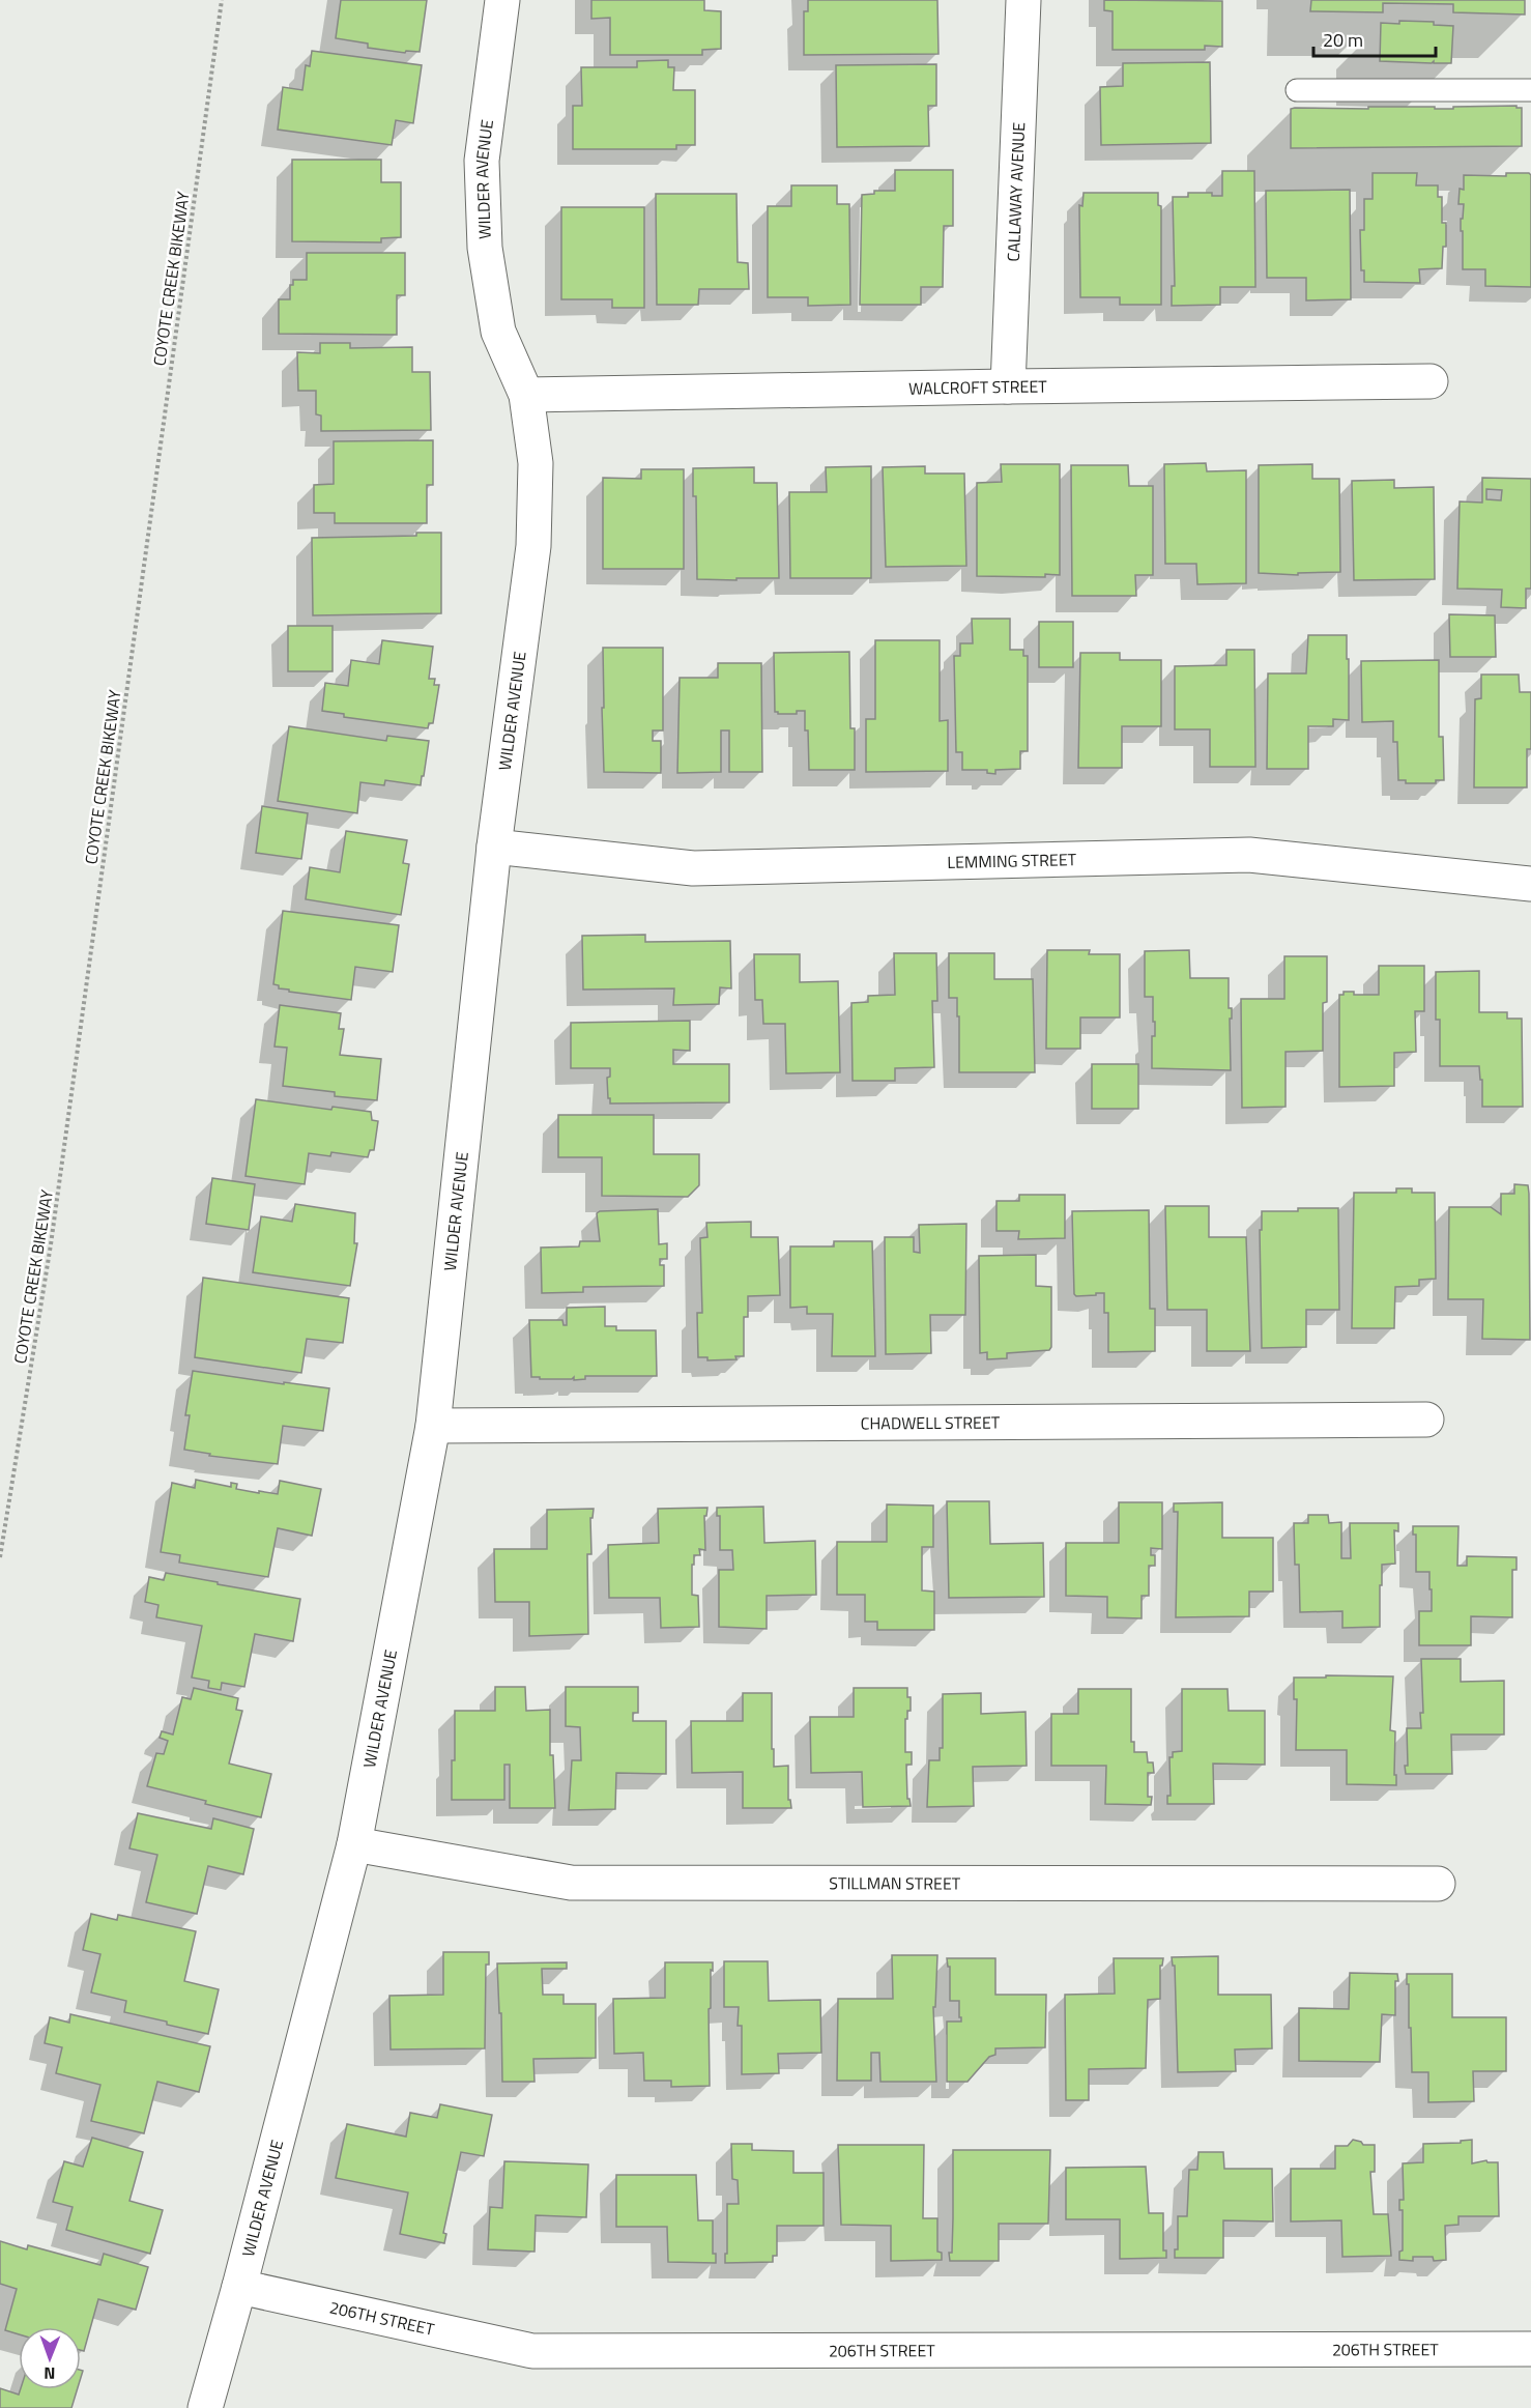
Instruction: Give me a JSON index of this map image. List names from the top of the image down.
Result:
{
  "streets": {
    "street": [
      "WILDER AVENUE",
      "CALLAWAY AVENUE",
      "WALCROFT STREET",
      "LEMMING STREET",
      "CHADWELL STREET",
      "STILLMAN STREET",
      "206TH STREET"
    ],
    "path": ["COYOTE CREEK BIKEWAY"]
  },
  "crossings": [
    ["WILDER AVENUE", "WALCROFT STREET"],
    ["WILDER AVENUE", "LEMMING STREET"],
    ["WILDER AVENUE", "CHADWELL STREET"],
    ["WILDER AVENUE", "STILLMAN STREET"],
    ["WILDER AVENUE", "206TH STREET"],
    ["CALLAWAY AVENUE", "WALCROFT STREET"]
  ],
  "scale_bar": "20 m",
  "north": "bottom"
}
